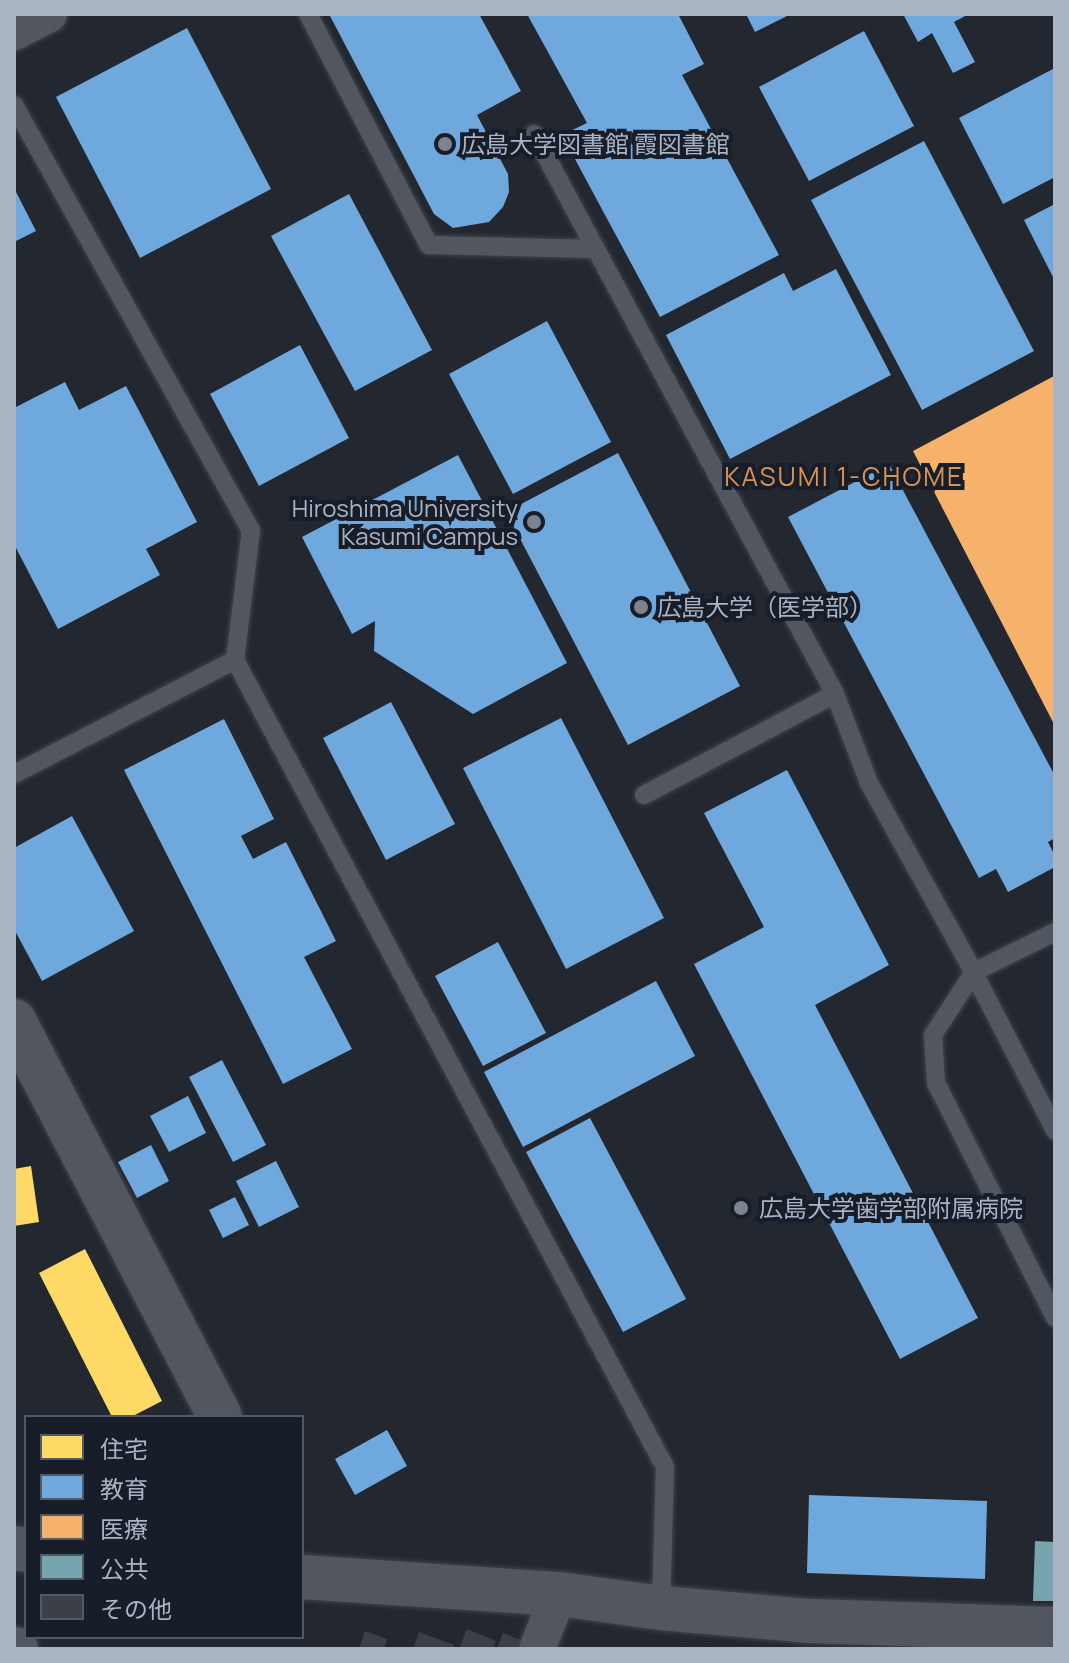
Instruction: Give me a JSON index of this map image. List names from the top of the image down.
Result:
{
  "districts": ["KASUMI 1-CHOME"],
  "places": [
    "広島大学図書館 霞図書館",
    "Hiroshima University Kasumi Campus",
    "広島大学（医学部）",
    "広島大学歯学部附属病院"
  ],
  "legend": [
    "住宅",
    "教育",
    "医療",
    "公共",
    "その他"
  ]
}
